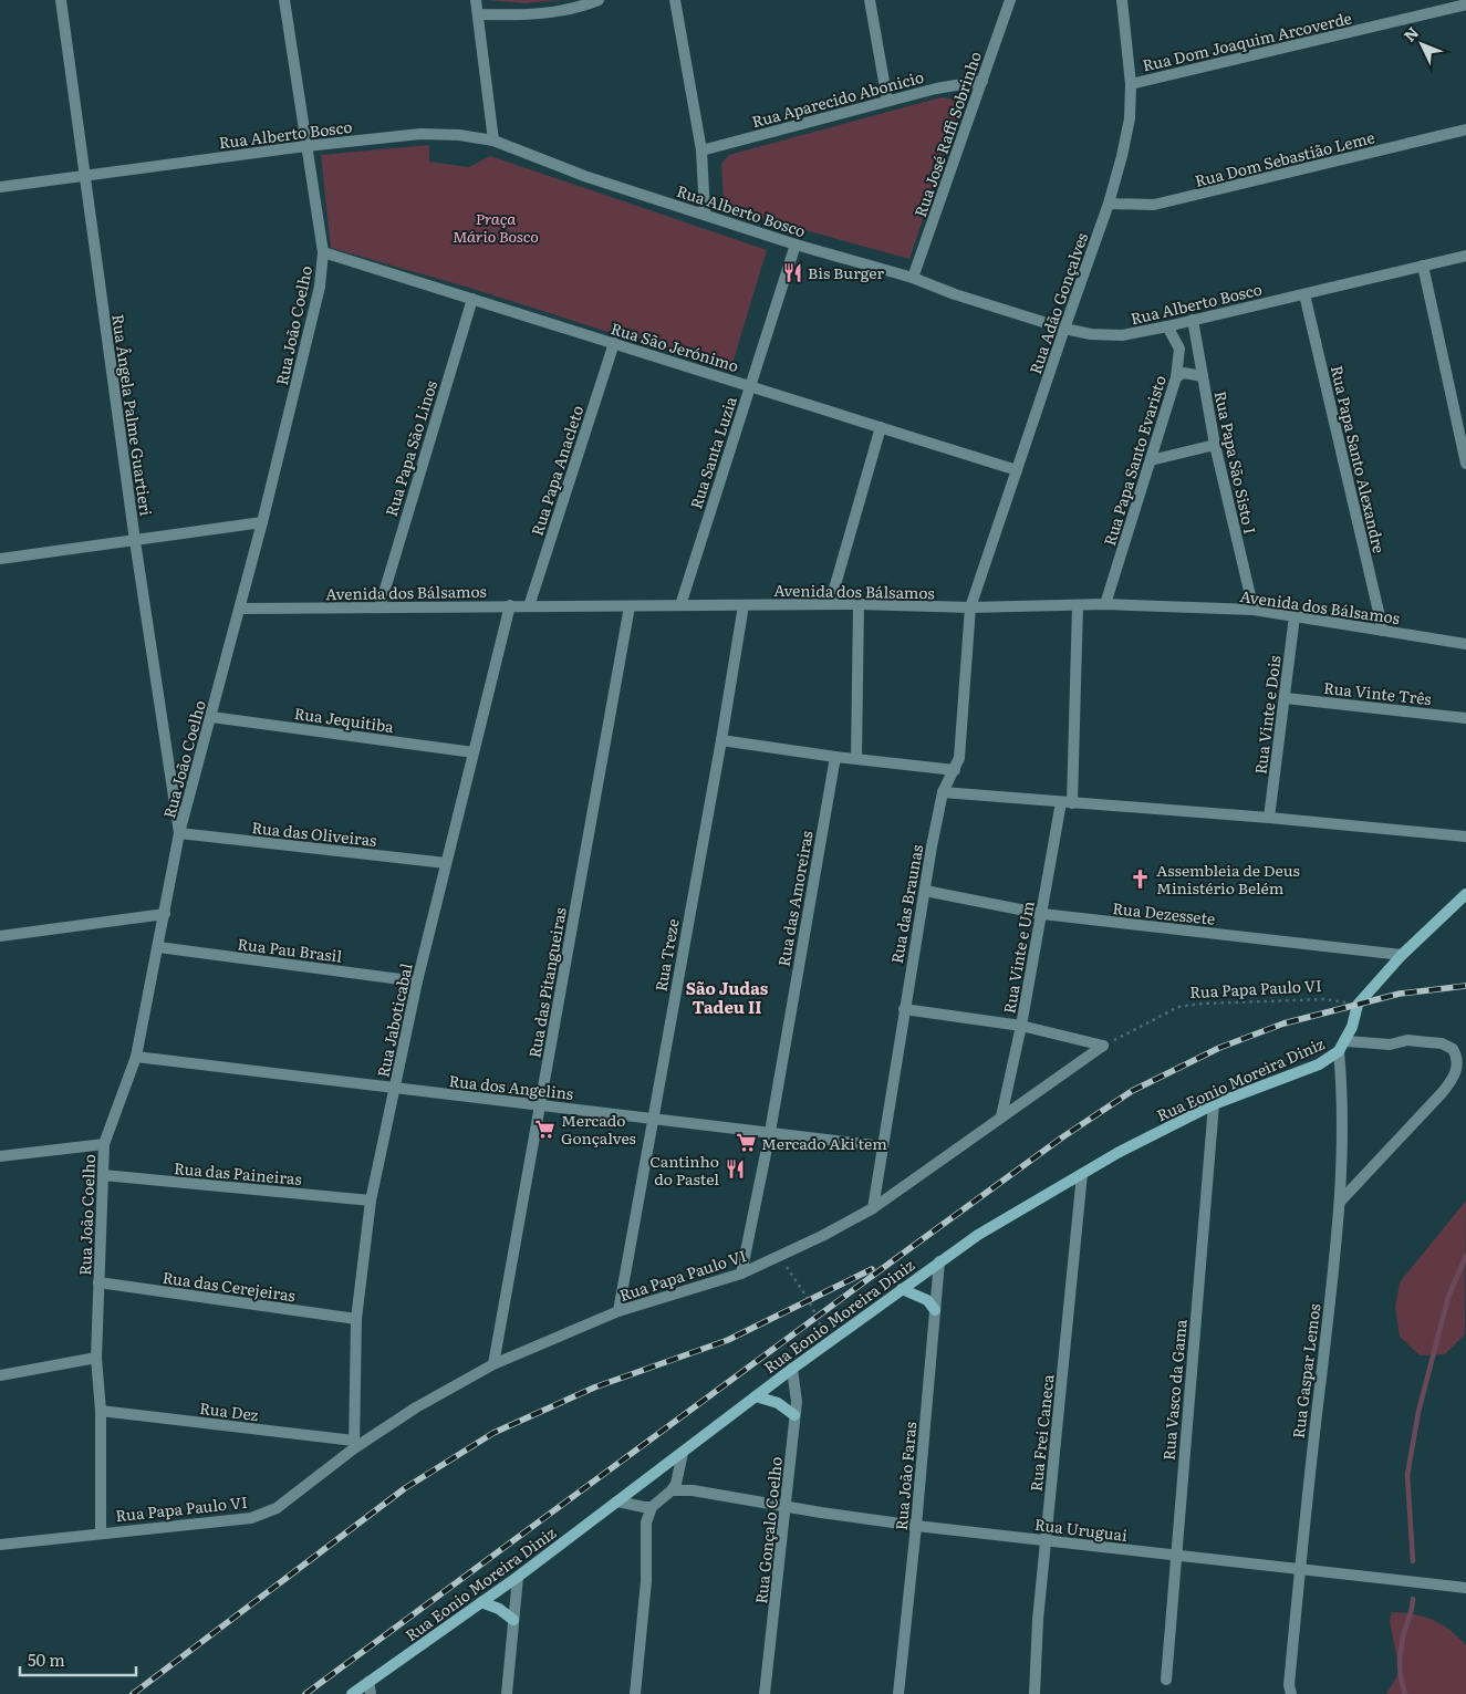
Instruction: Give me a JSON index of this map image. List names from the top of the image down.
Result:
{
  "streets": {
    "main road": ["Rua Eonio Moreira Diniz"],
    "street": [
      "Rua Dom Joaquim Arcoverde",
      "Rua Aparecido Abonicio",
      "Rua Alberto Bosco",
      "Rua José Raffi Sobrinho",
      "Rua Dom Sebastião Leme",
      "Rua Adão Gonçalves",
      "Rua João Coelho",
      "Rua São Jerónimo",
      "Rua Ângela Palme Guartieri",
      "Rua Papa São Linos",
      "Rua Santa Luzia",
      "Rua Papa Santo Alexandre",
      "Rua Papa Santo Evaristo",
      "Rua Papa São Sisto I",
      "Rua Papa Anacleto",
      "Avenida dos Bálsamos",
      "Rua Vinte Três",
      "Rua Vinte e Dois",
      "Rua Jequitiba",
      "Rua das Oliveiras",
      "Rua das Amoreiras",
      "Rua das Braunas",
      "Rua Dezessete",
      "Rua Pau Brasil",
      "Rua Treze",
      "Rua Vinte e Um",
      "Rua das Pitangueiras",
      "Rua Papa Paulo VI",
      "Rua Jaboticabal",
      "Rua dos Angelins",
      "Rua das Paineiras",
      "Rua das Cerejeiras",
      "Rua Gaspar Lemos",
      "Rua Vasco da Gama",
      "Rua Dez",
      "Rua Frei Caneca",
      "Rua João Faras",
      "Rua Uruguai",
      "Rua Gonçalo Coelho"
    ]
  },
  "crossings": [
    ["Rua Dom Joaquim Arcoverde", "Rua Adão Gonçalves"],
    ["Rua Aparecido Abonicio", "Rua José Raffi Sobrinho"],
    ["Rua Alberto Bosco", "Rua José Raffi Sobrinho"],
    ["Rua Alberto Bosco", "Rua Adão Gonçalves"],
    ["Rua Alberto Bosco", "Rua João Coelho"],
    ["Rua Alberto Bosco", "Rua Ângela Palme Guartieri"],
    ["Rua Alberto Bosco", "Rua Santa Luzia"],
    ["Rua Alberto Bosco", "Rua Papa Santo Alexandre"],
    ["Rua Alberto Bosco", "Rua Papa Santo Evaristo"],
    ["Rua Alberto Bosco", "Rua Papa São Sisto I"],
    ["Rua Dom Sebastião Leme", "Rua Adão Gonçalves"],
    ["Rua Adão Gonçalves", "Rua São Jerónimo"],
    ["Rua Adão Gonçalves", "Avenida dos Bálsamos"],
    ["Rua Adão Gonçalves", "Rua das Braunas"],
    ["Rua João Coelho", "Rua São Jerónimo"],
    ["Rua João Coelho", "Rua Ângela Palme Guartieri"],
    ["Rua João Coelho", "Avenida dos Bálsamos"],
    ["Rua João Coelho", "Rua Jequitiba"],
    ["Rua João Coelho", "Rua das Oliveiras"],
    ["Rua João Coelho", "Rua Pau Brasil"],
    ["Rua João Coelho", "Rua Papa Paulo VI"],
    ["Rua João Coelho", "Rua dos Angelins"],
    ["Rua João Coelho", "Rua das Paineiras"],
    ["Rua João Coelho", "Rua das Cerejeiras"],
    ["Rua João Coelho", "Rua Dez"],
    ["Rua São Jerónimo", "Rua Papa São Linos"],
    ["Rua São Jerónimo", "Rua Santa Luzia"],
    ["Rua São Jerónimo", "Rua Papa Anacleto"],
    ["Rua Ângela Palme Guartieri", "Rua das Oliveiras"],
    ["Rua Papa São Linos", "Avenida dos Bálsamos"],
    ["Rua Santa Luzia", "Avenida dos Bálsamos"],
    ["Rua Papa Santo Alexandre", "Avenida dos Bálsamos"],
    ["Rua Papa Santo Evaristo", "Avenida dos Bálsamos"],
    ["Rua Papa São Sisto I", "Avenida dos Bálsamos"],
    ["Rua Papa Anacleto", "Avenida dos Bálsamos"],
    ["Avenida dos Bálsamos", "Rua Vinte e Dois"],
    ["Avenida dos Bálsamos", "Rua das Braunas"],
    ["Avenida dos Bálsamos", "Rua Treze"],
    ["Avenida dos Bálsamos", "Rua Vinte e Um"],
    ["Avenida dos Bálsamos", "Rua das Pitangueiras"],
    ["Avenida dos Bálsamos", "Rua Jaboticabal"],
    ["Rua Vinte Três", "Rua Vinte e Dois"],
    ["Rua Jequitiba", "Rua Jaboticabal"],
    ["Rua das Oliveiras", "Rua Jaboticabal"],
    ["Rua das Amoreiras", "Rua Papa Paulo VI"],
    ["Rua das Amoreiras", "Rua dos Angelins"],
    ["Rua das Braunas", "Rua Dezessete"],
    ["Rua das Braunas", "Rua Papa Paulo VI"],
    ["Rua das Braunas", "Rua dos Angelins"],
    ["Rua Dezessete", "Rua Vinte e Um"],
    ["Rua Pau Brasil", "Rua Jaboticabal"],
    ["Rua Treze", "Rua Papa Paulo VI"],
    ["Rua Treze", "Rua dos Angelins"],
    ["Rua Vinte e Um", "Rua Papa Paulo VI"],
    ["Rua das Pitangueiras", "Rua Papa Paulo VI"],
    ["Rua das Pitangueiras", "Rua dos Angelins"],
    ["Rua Papa Paulo VI", "Rua Jaboticabal"],
    ["Rua Papa Paulo VI", "Rua Eonio Moreira Diniz"],
    ["Rua Papa Paulo VI", "Rua Dez"],
    ["Rua Jaboticabal", "Rua dos Angelins"],
    ["Rua Jaboticabal", "Rua das Paineiras"],
    ["Rua Jaboticabal", "Rua das Cerejeiras"],
    ["Rua Jaboticabal", "Rua Dez"],
    ["Rua Eonio Moreira Diniz", "Rua Gaspar Lemos"],
    ["Rua Eonio Moreira Diniz", "Rua Vasco da Gama"],
    ["Rua Eonio Moreira Diniz", "Rua Frei Caneca"],
    ["Rua Eonio Moreira Diniz", "Rua João Faras"],
    ["Rua Eonio Moreira Diniz", "Rua Gonçalo Coelho"],
    ["Rua Gaspar Lemos", "Rua Uruguai"],
    ["Rua Vasco da Gama", "Rua Uruguai"],
    ["Rua Frei Caneca", "Rua Uruguai"],
    ["Rua João Faras", "Rua Uruguai"],
    ["Rua Uruguai", "Rua Gonçalo Coelho"]
  ],
  "districts": ["São Judas Tadeu II"],
  "parks": ["Praça Mário Bosco"],
  "places": {
    "restaurant": ["Bis Burger", "Cantinho do Pastel"],
    "church": ["Assembleia de Deus Ministério Belém"],
    "supermarket": ["Mercado Gonçalves", "Mercado Aki tem"]
  },
  "scale_bar": "50 m",
  "north": "top left"
}
